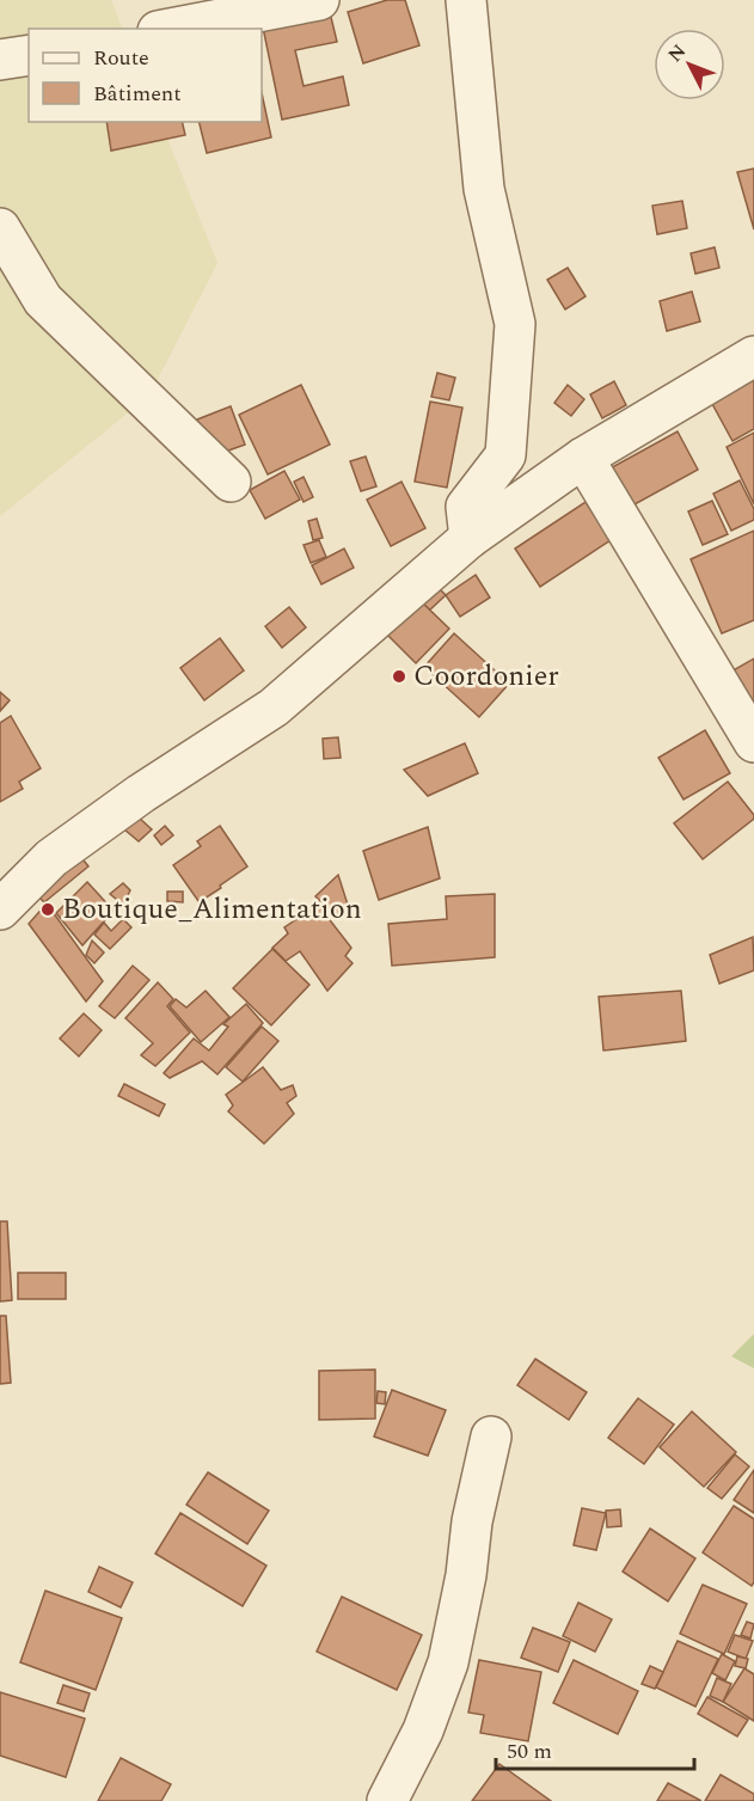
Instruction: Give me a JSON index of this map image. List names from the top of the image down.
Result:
{
  "places": ["Coordonier", "Boutique_Alimentation"],
  "legend": ["Route", "Bâtiment"],
  "scale_bar": "50 m",
  "north": "top left"
}
